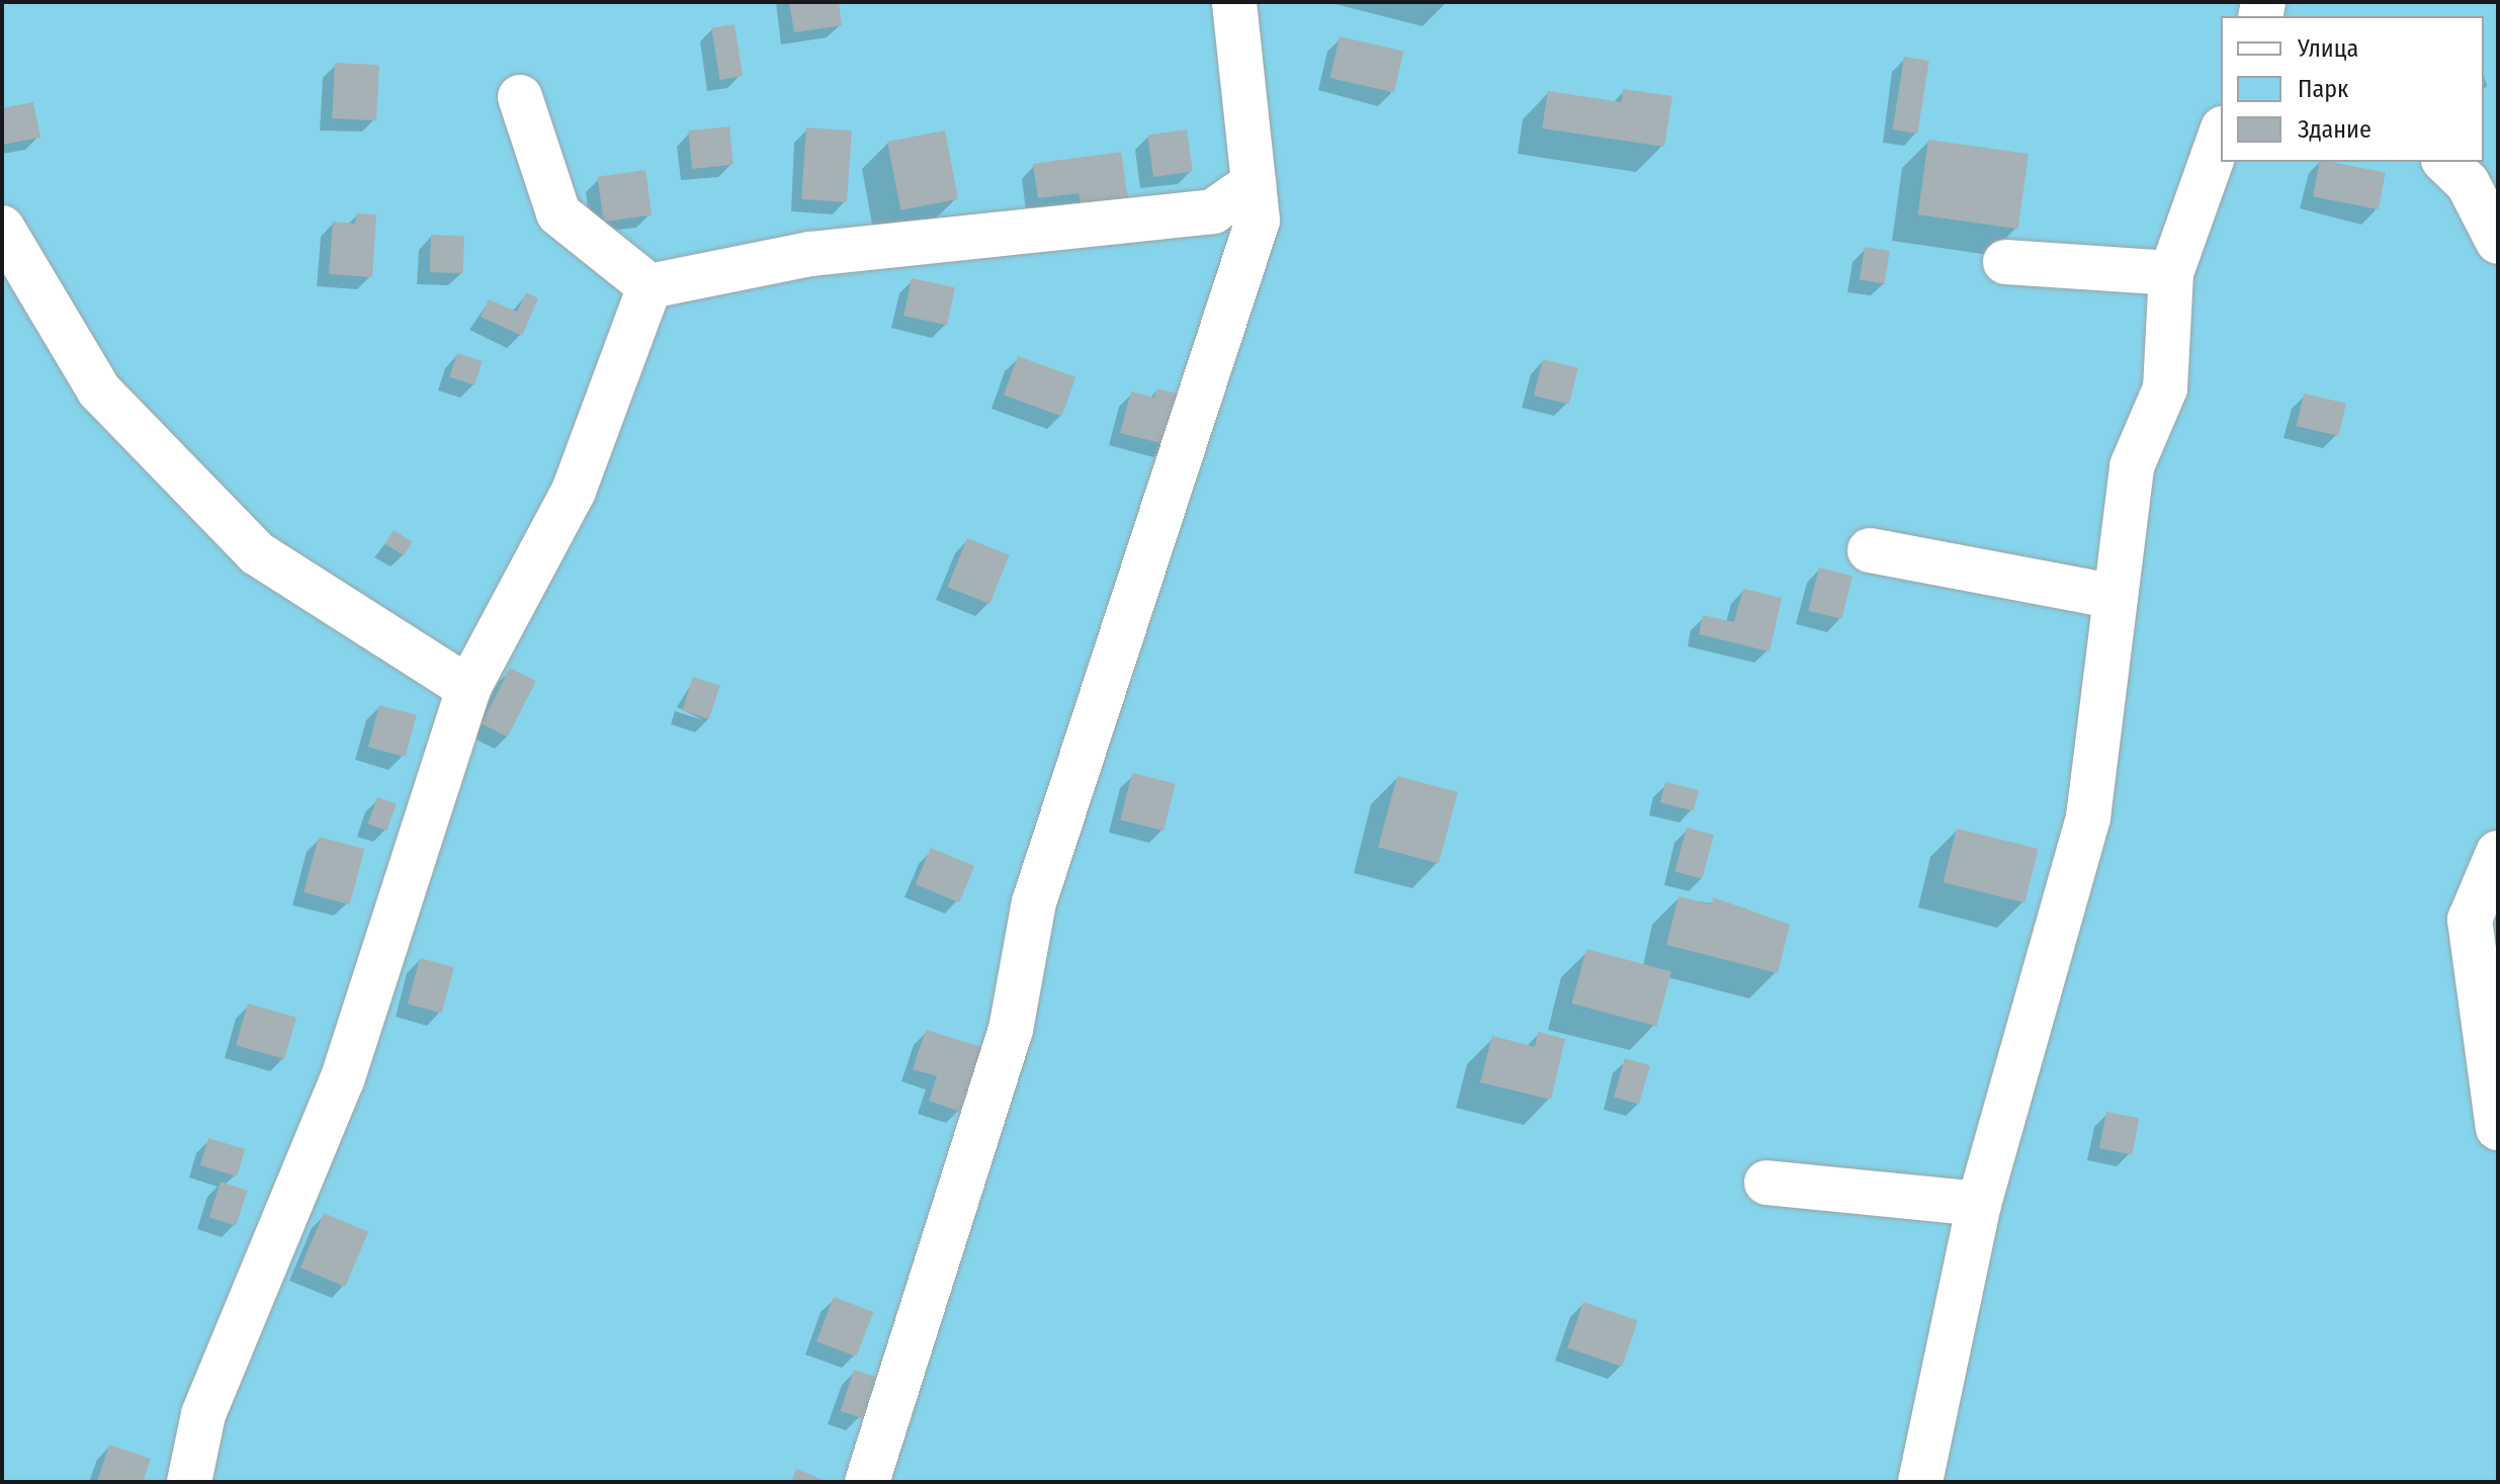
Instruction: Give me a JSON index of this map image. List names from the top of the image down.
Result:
{
  "legend": ["Улица", "Парк", "Здание"]
}
